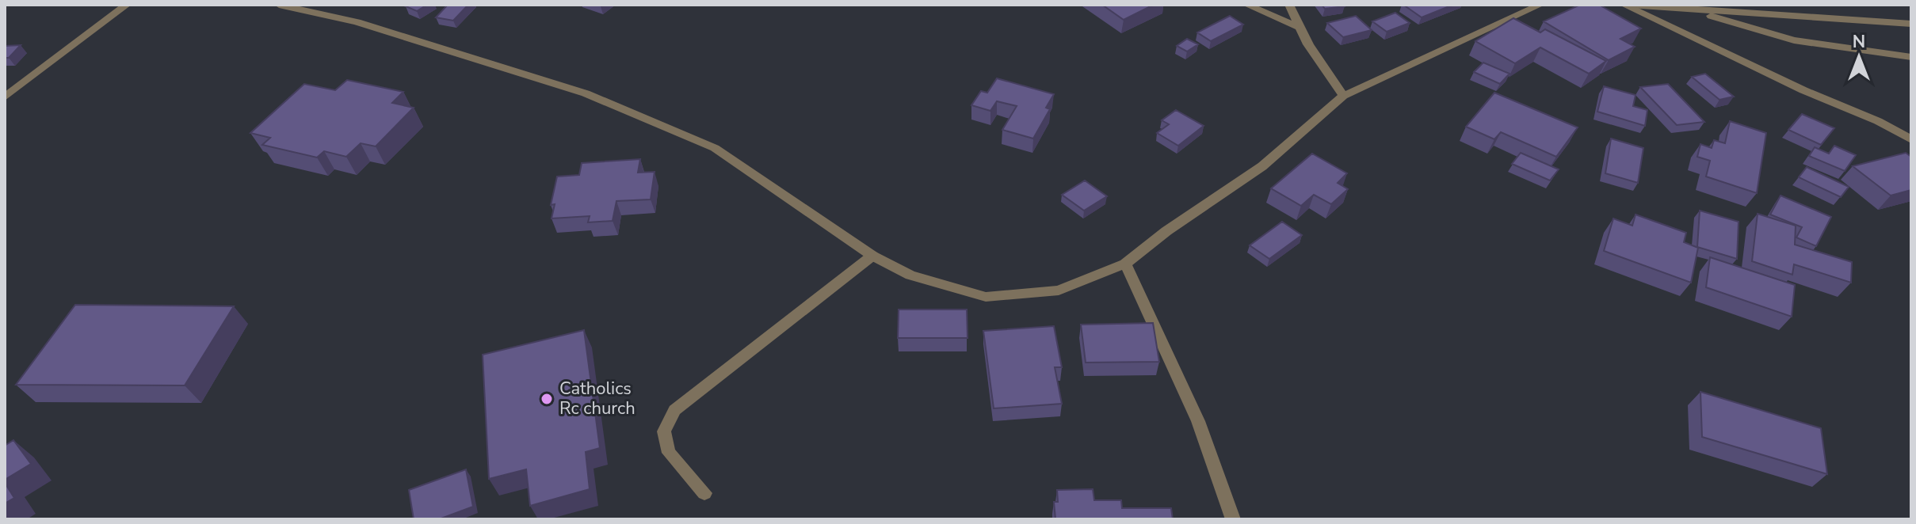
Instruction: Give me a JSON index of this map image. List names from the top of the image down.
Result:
{
  "places": ["Catholics Rc church"],
  "north": "top"
}
